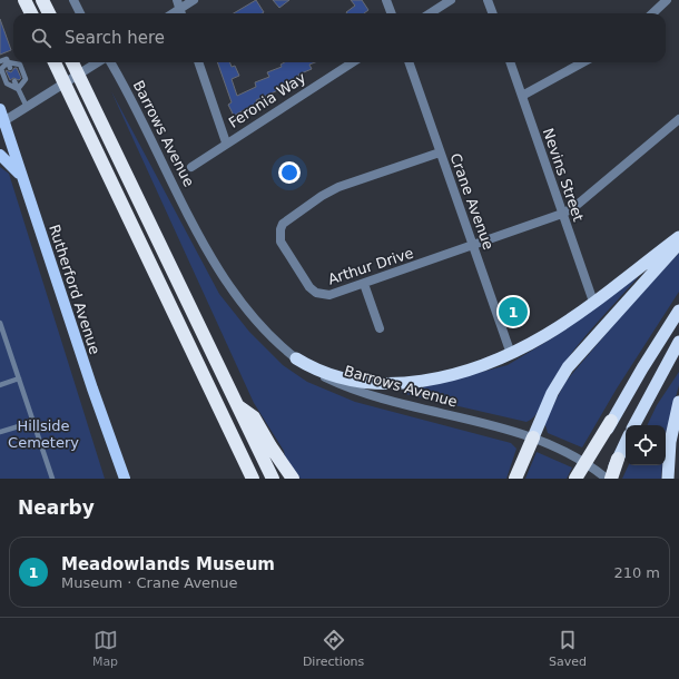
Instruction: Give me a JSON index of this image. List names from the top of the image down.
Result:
{
  "streets": {
    "main road": ["Rutherford Avenue"],
    "street": [
      "Feronia Way",
      "Barrows Avenue",
      "Nevins Street",
      "Crane Avenue",
      "Arthur Drive"
    ]
  },
  "crossings": [
    ["Nevins Street", "Arthur Drive"],
    ["Crane Avenue", "Arthur Drive"]
  ],
  "parks": ["Hillside Cemetery"],
  "page": {
    "search": "Search here",
    "pins": "1",
    "heading": "Nearby",
    "list": [
      {
        "mark": "1",
        "name": "Meadowlands Museum",
        "note": "Museum · Crane Avenue",
        "value": "210 m"
      }
    ],
    "nav": ["Map", "Directions", "Saved"]
  }
}
